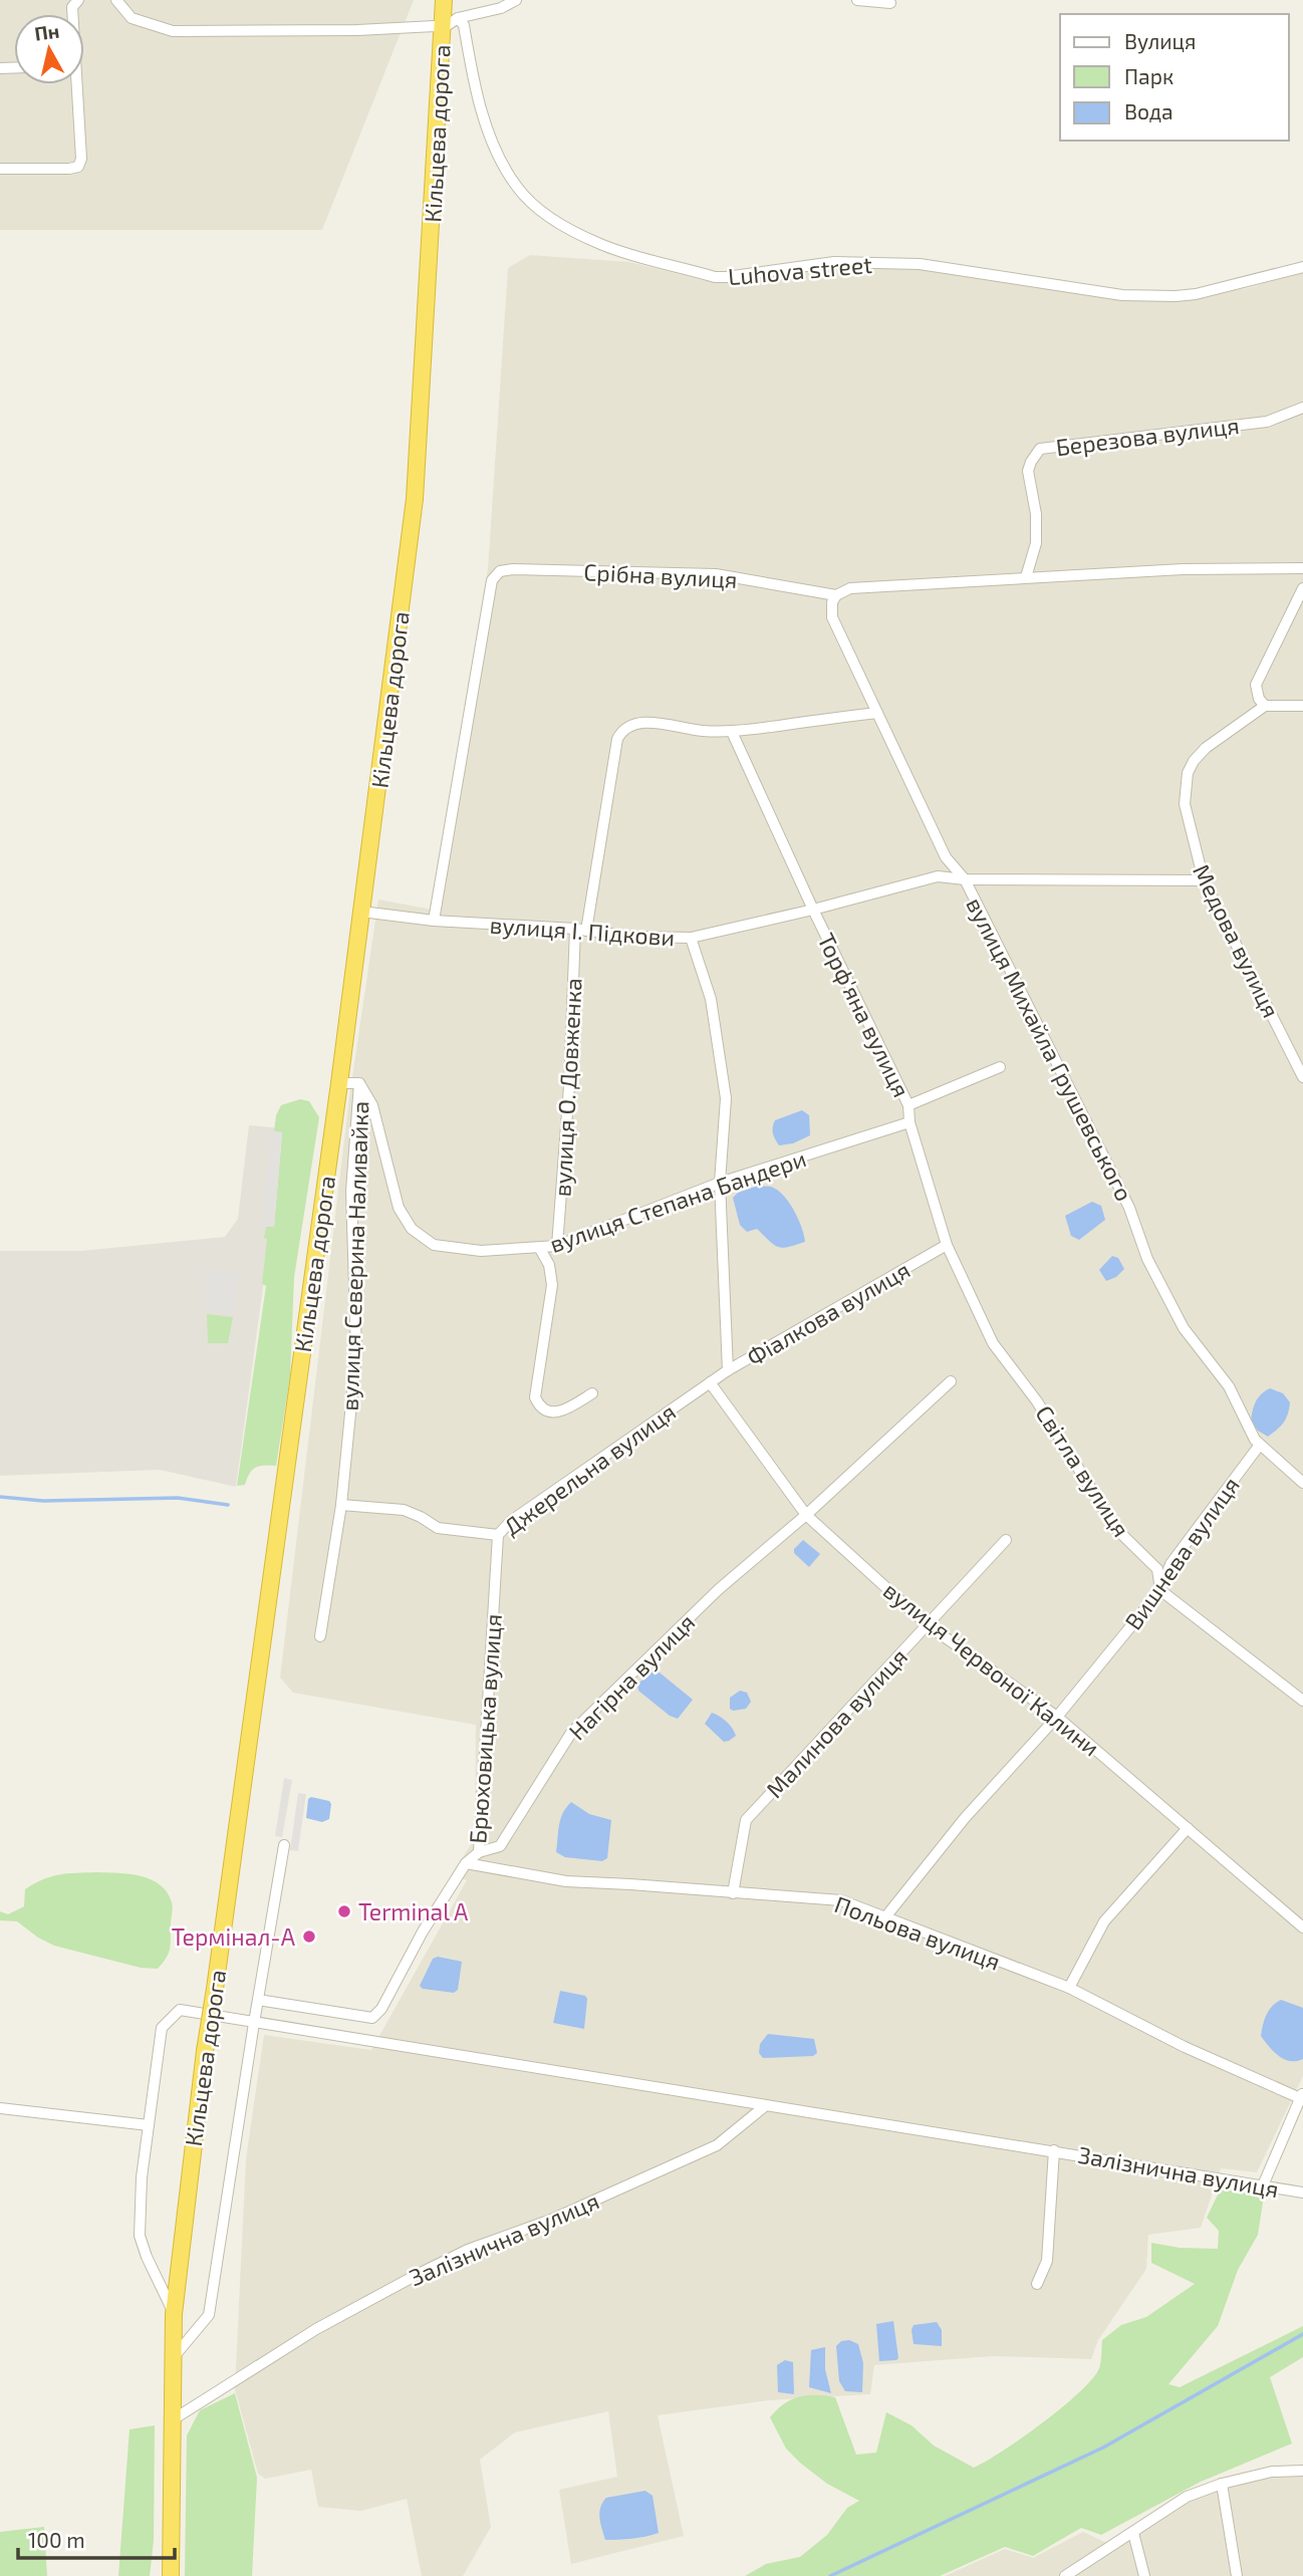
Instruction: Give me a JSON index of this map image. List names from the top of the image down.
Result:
{
  "streets": {
    "highway": ["Кільцева дорога"],
    "street": [
      "Luhova street",
      "Березова вулиця",
      "Срібна вулиця",
      "вулиця І. Підкови",
      "Медова вулиця",
      "Торф'яна вулиця",
      "вулиця Михайла Грушевського",
      "вулиця О. Довженка",
      "вулиця Степана Бандери",
      "вулиця Северина Наливайка",
      "Фіалкова вулиця",
      "Джерельна вулиця",
      "Світла вулиця",
      "Вишнева вулиця",
      "вулиця Червоної Калини",
      "Нагірна вулиця",
      "Малинова вулиця",
      "Брюховицька вулиця",
      "Польова вулиця",
      "Залізнична вулиця"
    ]
  },
  "crossings": [
    ["Кільцева дорога", "вулиця І. Підкови"],
    ["Кільцева дорога", "Залізнична вулиця"],
    ["Березова вулиця", "Срібна вулиця"],
    ["Срібна вулиця", "вулиця І. Підкови"],
    ["Срібна вулиця", "вулиця Михайла Грушевського"],
    ["вулиця І. Підкови", "Медова вулиця"],
    ["вулиця І. Підкови", "Торф'яна вулиця"],
    ["вулиця І. Підкови", "вулиця Михайла Грушевського"],
    ["вулиця І. Підкови", "вулиця О. Довженка"],
    ["Торф'яна вулиця", "вулиця О. Довженка"],
    ["Торф'яна вулиця", "вулиця Степана Бандери"],
    ["Торф'яна вулиця", "Фіалкова вулиця"],
    ["Торф'яна вулиця", "Світла вулиця"],
    ["вулиця Михайла Грушевського", "Вишнева вулиця"],
    ["вулиця О. Довженка", "вулиця Степана Бандери"],
    ["вулиця Степана Бандери", "вулиця Северина Наливайка"],
    ["вулиця Северина Наливайка", "Джерельна вулиця"],
    ["Фіалкова вулиця", "Джерельна вулиця"],
    ["Фіалкова вулиця", "вулиця Червоної Калини"],
    ["Джерельна вулиця", "вулиця Червоної Калини"],
    ["Джерельна вулиця", "Брюховицька вулиця"],
    ["Світла вулиця", "Вишнева вулиця"],
    ["Вишнева вулиця", "вулиця Червоної Калини"],
    ["Вишнева вулиця", "Польова вулиця"],
    ["вулиця Червоної Калини", "Нагірна вулиця"],
    ["вулиця Червоної Калини", "Малинова вулиця"],
    ["Нагірна вулиця", "Брюховицька вулиця"],
    ["Малинова вулиця", "Польова вулиця"],
    ["Брюховицька вулиця", "Польова вулиця"]
  ],
  "places": ["Terminal A", "Термінал-А"],
  "legend": ["Вулиця", "Парк", "Вода"],
  "scale_bar": "100 m",
  "north": "top"
}
